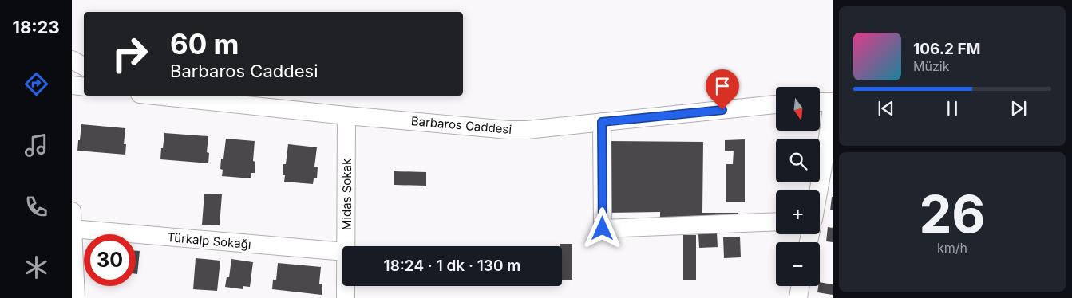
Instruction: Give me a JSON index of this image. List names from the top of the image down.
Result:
{
  "streets": {
    "street": ["Barbaros Caddesi", "Midas Sokak", "Türkalp Sokağı"]
  },
  "crossings": [
    ["Barbaros Caddesi", "Midas Sokak"]
  ],
  "north": "bottom",
  "page": {
    "tabs": "18:23",
    "turn": ["60 m", "Barbaros Caddesi"],
    "song": ["106.2 FM", "Müzik"],
    "map_buttons": ["+", "−"],
    "tile": ["26", "km/h"],
    "limit": "30",
    "trip": "18:24 · 1 dk · 130 m"
  }
}
